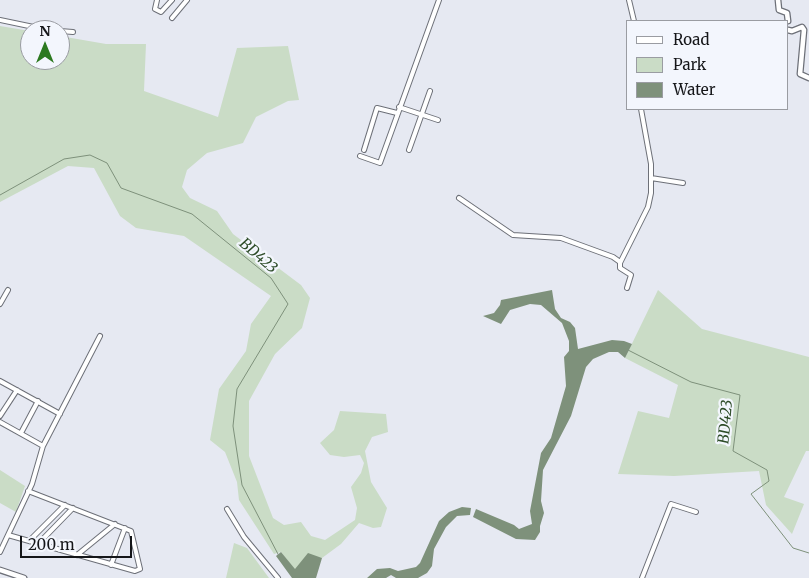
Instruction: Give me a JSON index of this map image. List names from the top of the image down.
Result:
{
  "water": ["BD423"],
  "legend": ["Road", "Park", "Water"],
  "scale_bar": "200 m",
  "north": "top"
}
